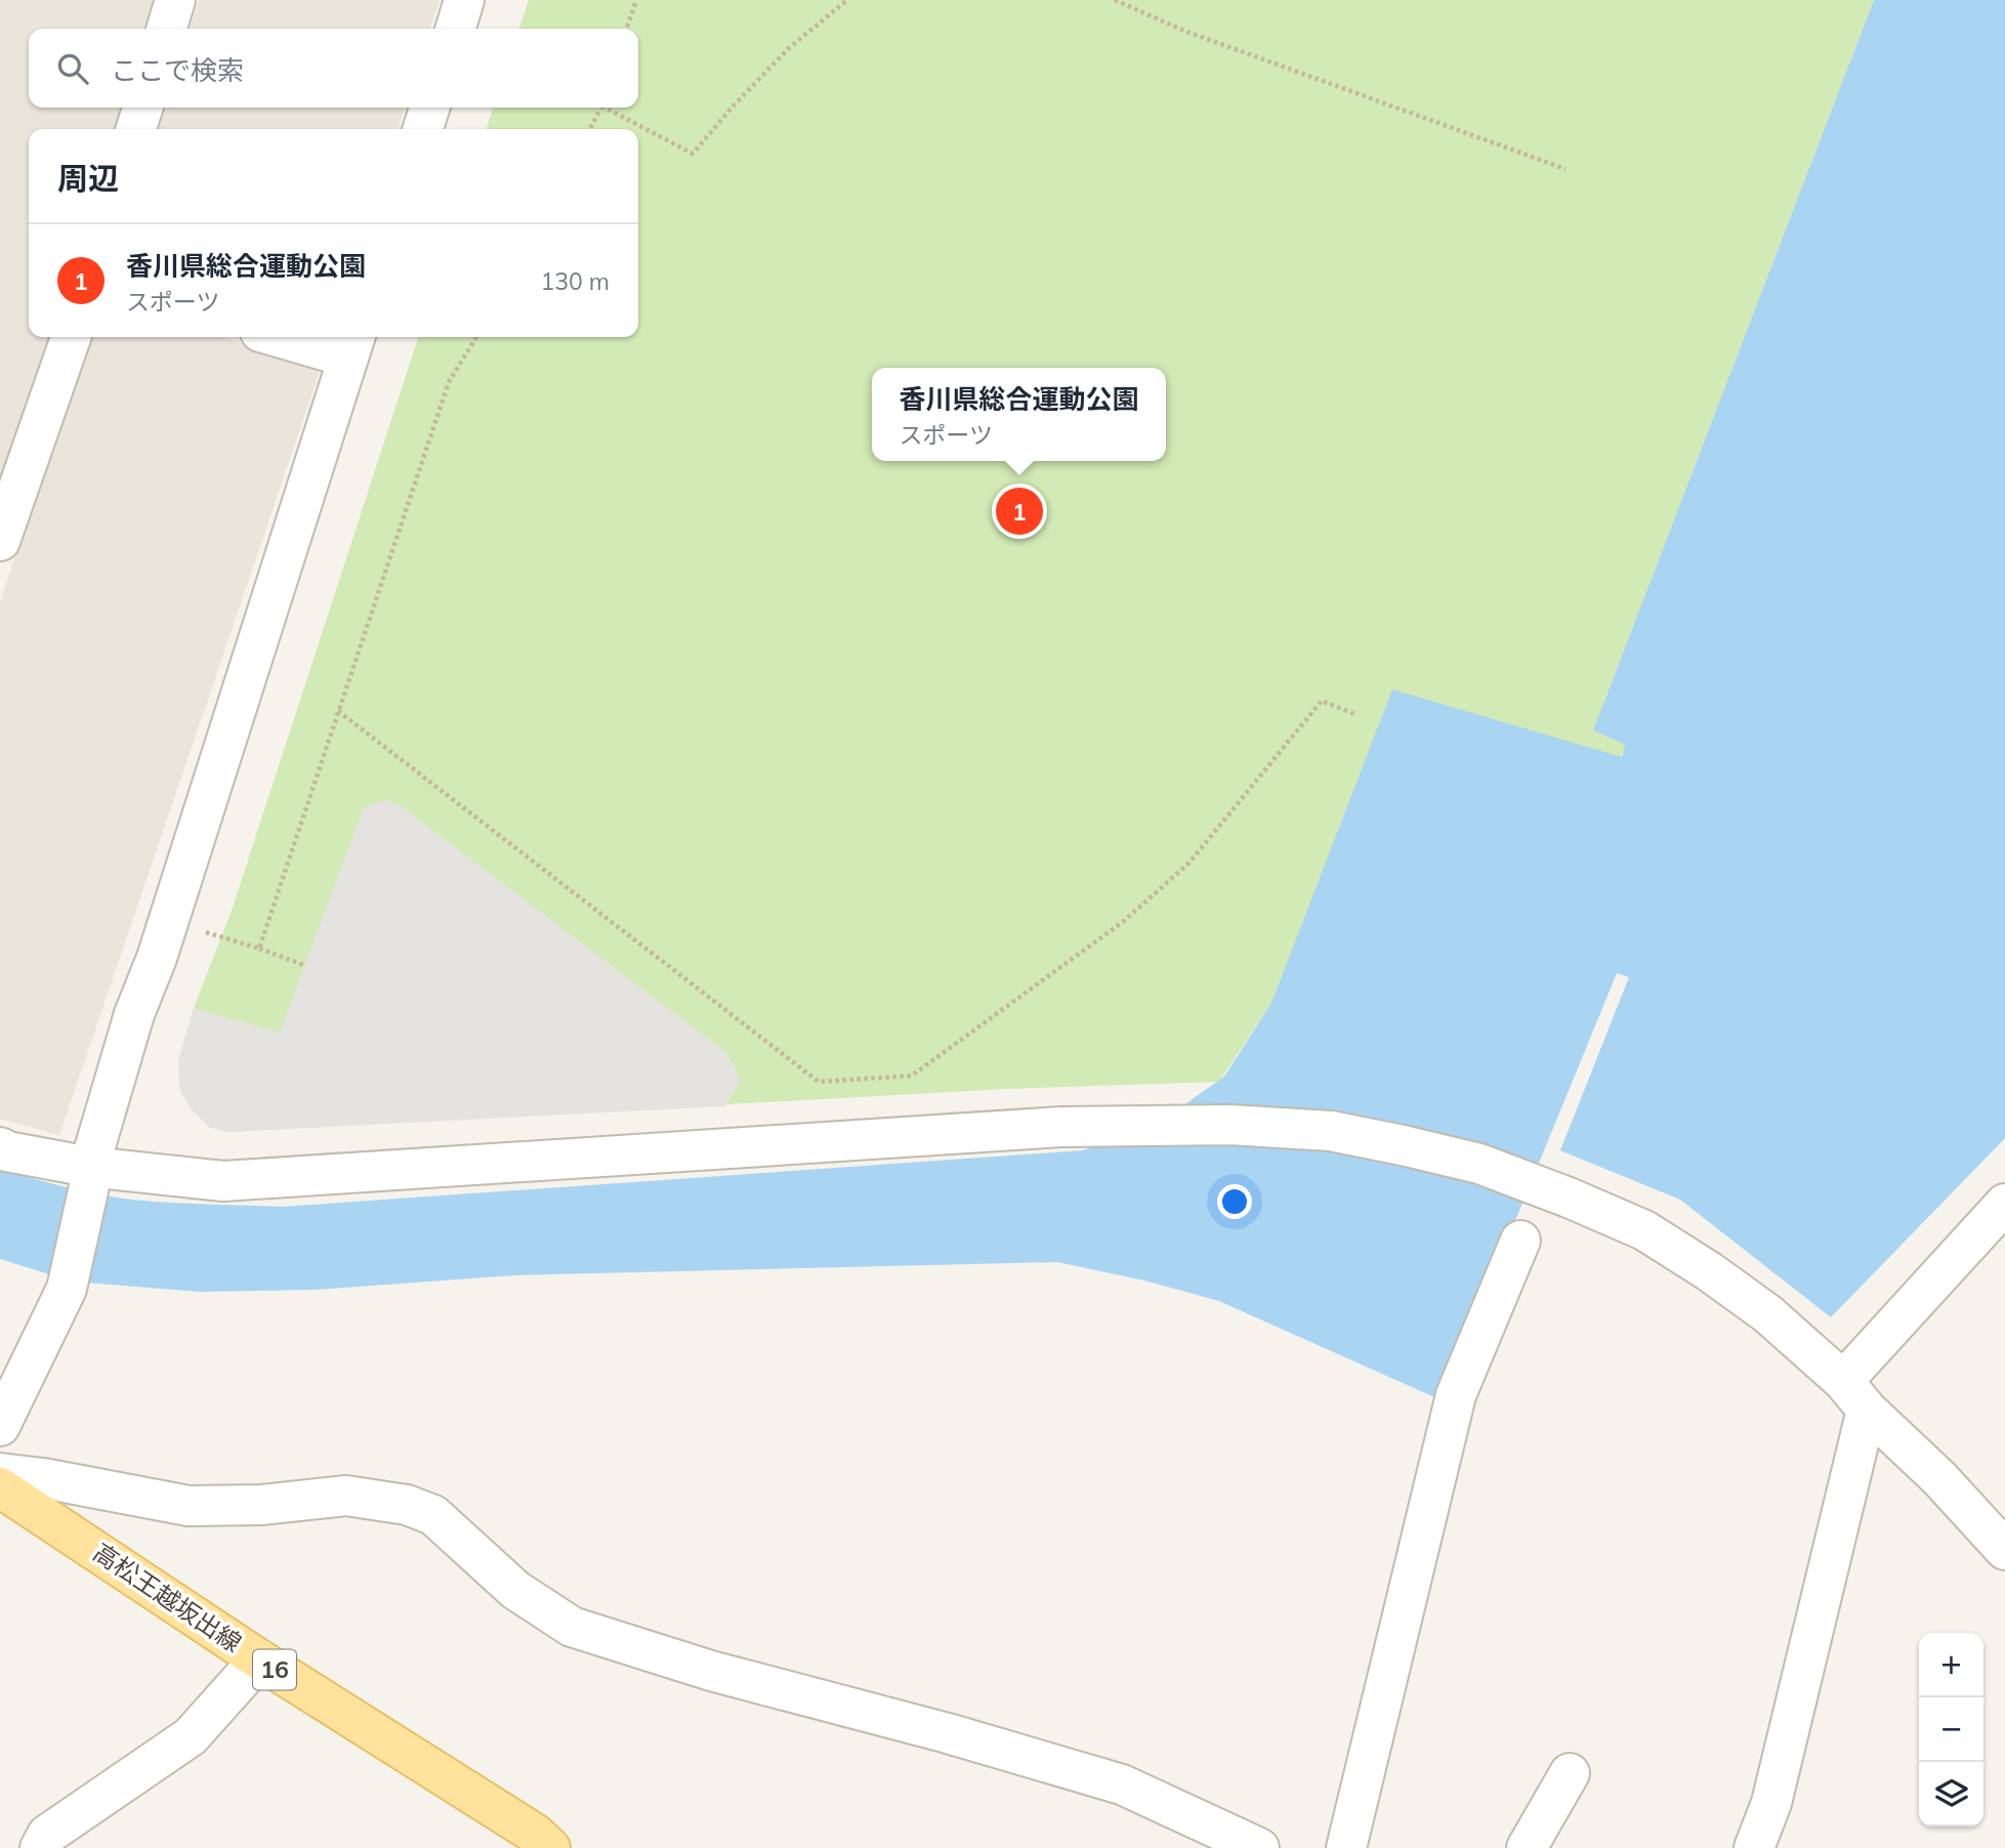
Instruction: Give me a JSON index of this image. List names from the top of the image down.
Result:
{
  "streets": {
    "main road": ["高松王越坂出線", "16"]
  },
  "page": {
    "search": "ここで検索",
    "heading": "周辺",
    "list": [
      {
        "mark": "1",
        "name": "香川県総合運動公園",
        "note": "スポーツ",
        "value": "130 m"
      }
    ],
    "popup": ["香川県総合運動公園", "スポーツ"],
    "pins": "1",
    "map_buttons": ["+", "−"]
  }
}
